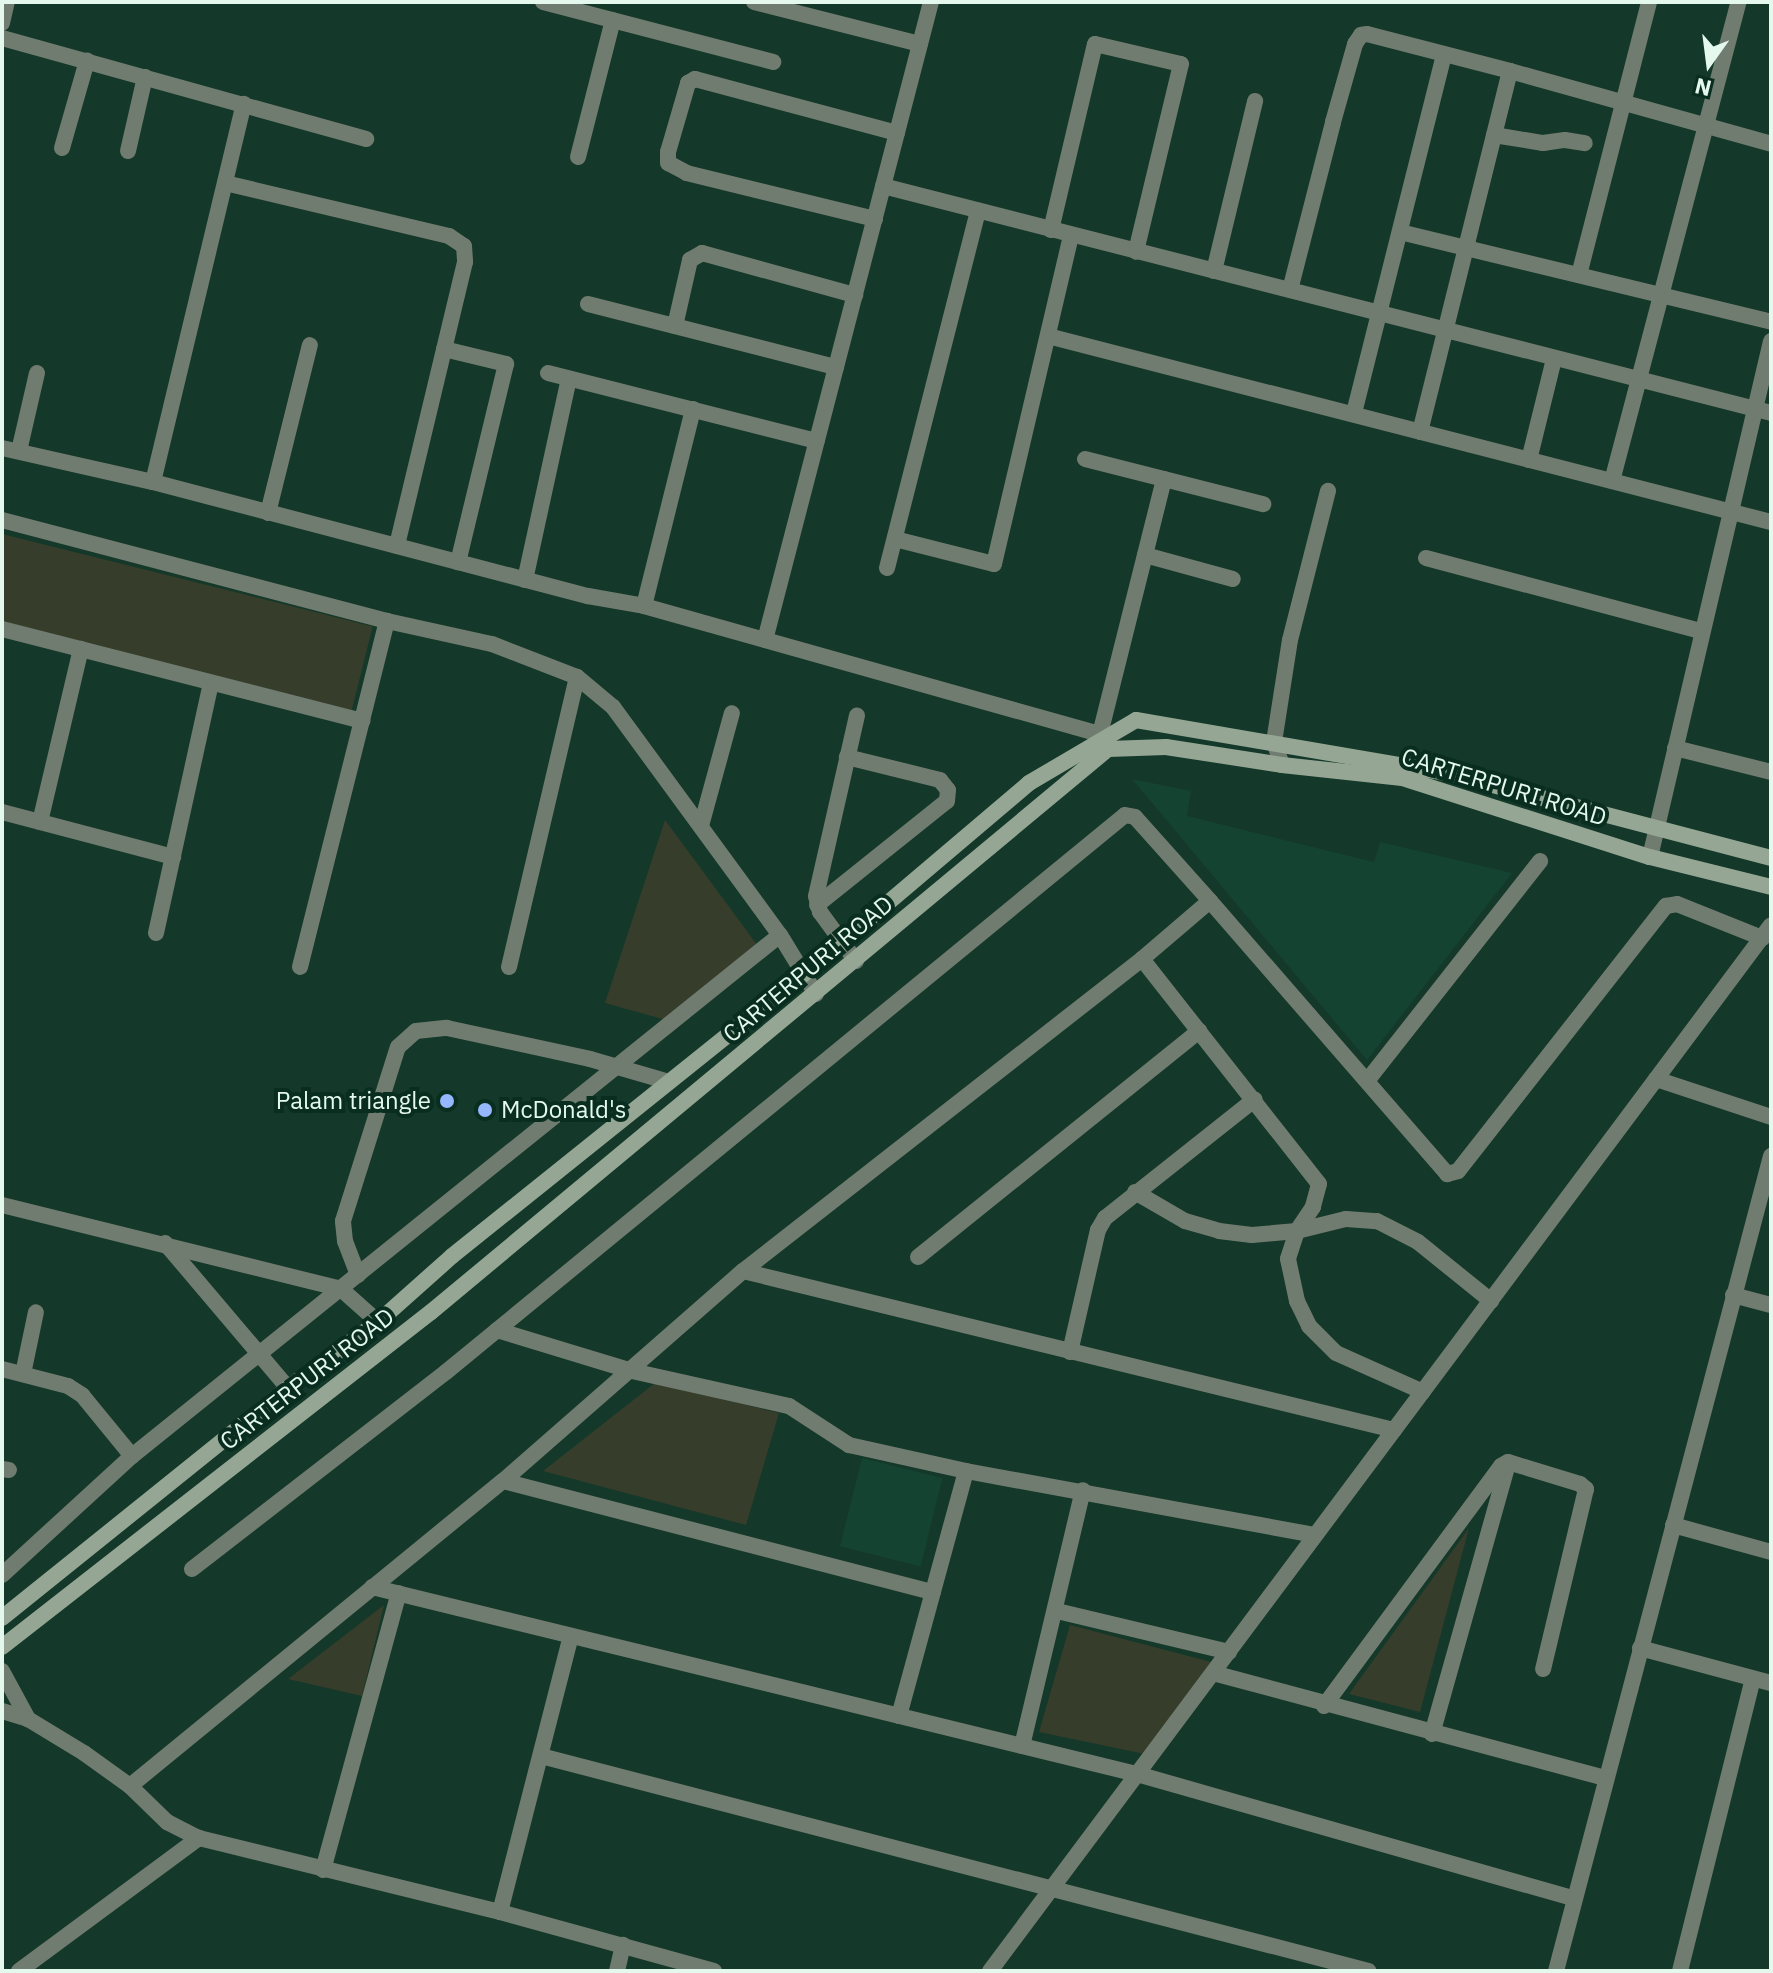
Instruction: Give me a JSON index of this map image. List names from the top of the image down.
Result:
{
  "streets": {
    "main road": ["CARTERPURI ROAD"]
  },
  "places": ["Palam triangle", "McDonald's"],
  "north": "bottom"
}
